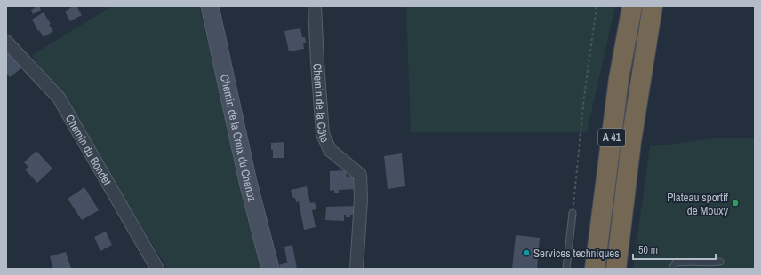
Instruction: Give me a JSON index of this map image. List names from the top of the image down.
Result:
{
  "streets": {
    "highway": ["A 41"],
    "street": ["Chemin de la Côté", "Chemin de la Croix du Chenoz", "Chemin du Bondet"]
  },
  "places": ["Plateau sportif de Mouxy", "Services techniques"],
  "scale_bar": "50 m"
}
